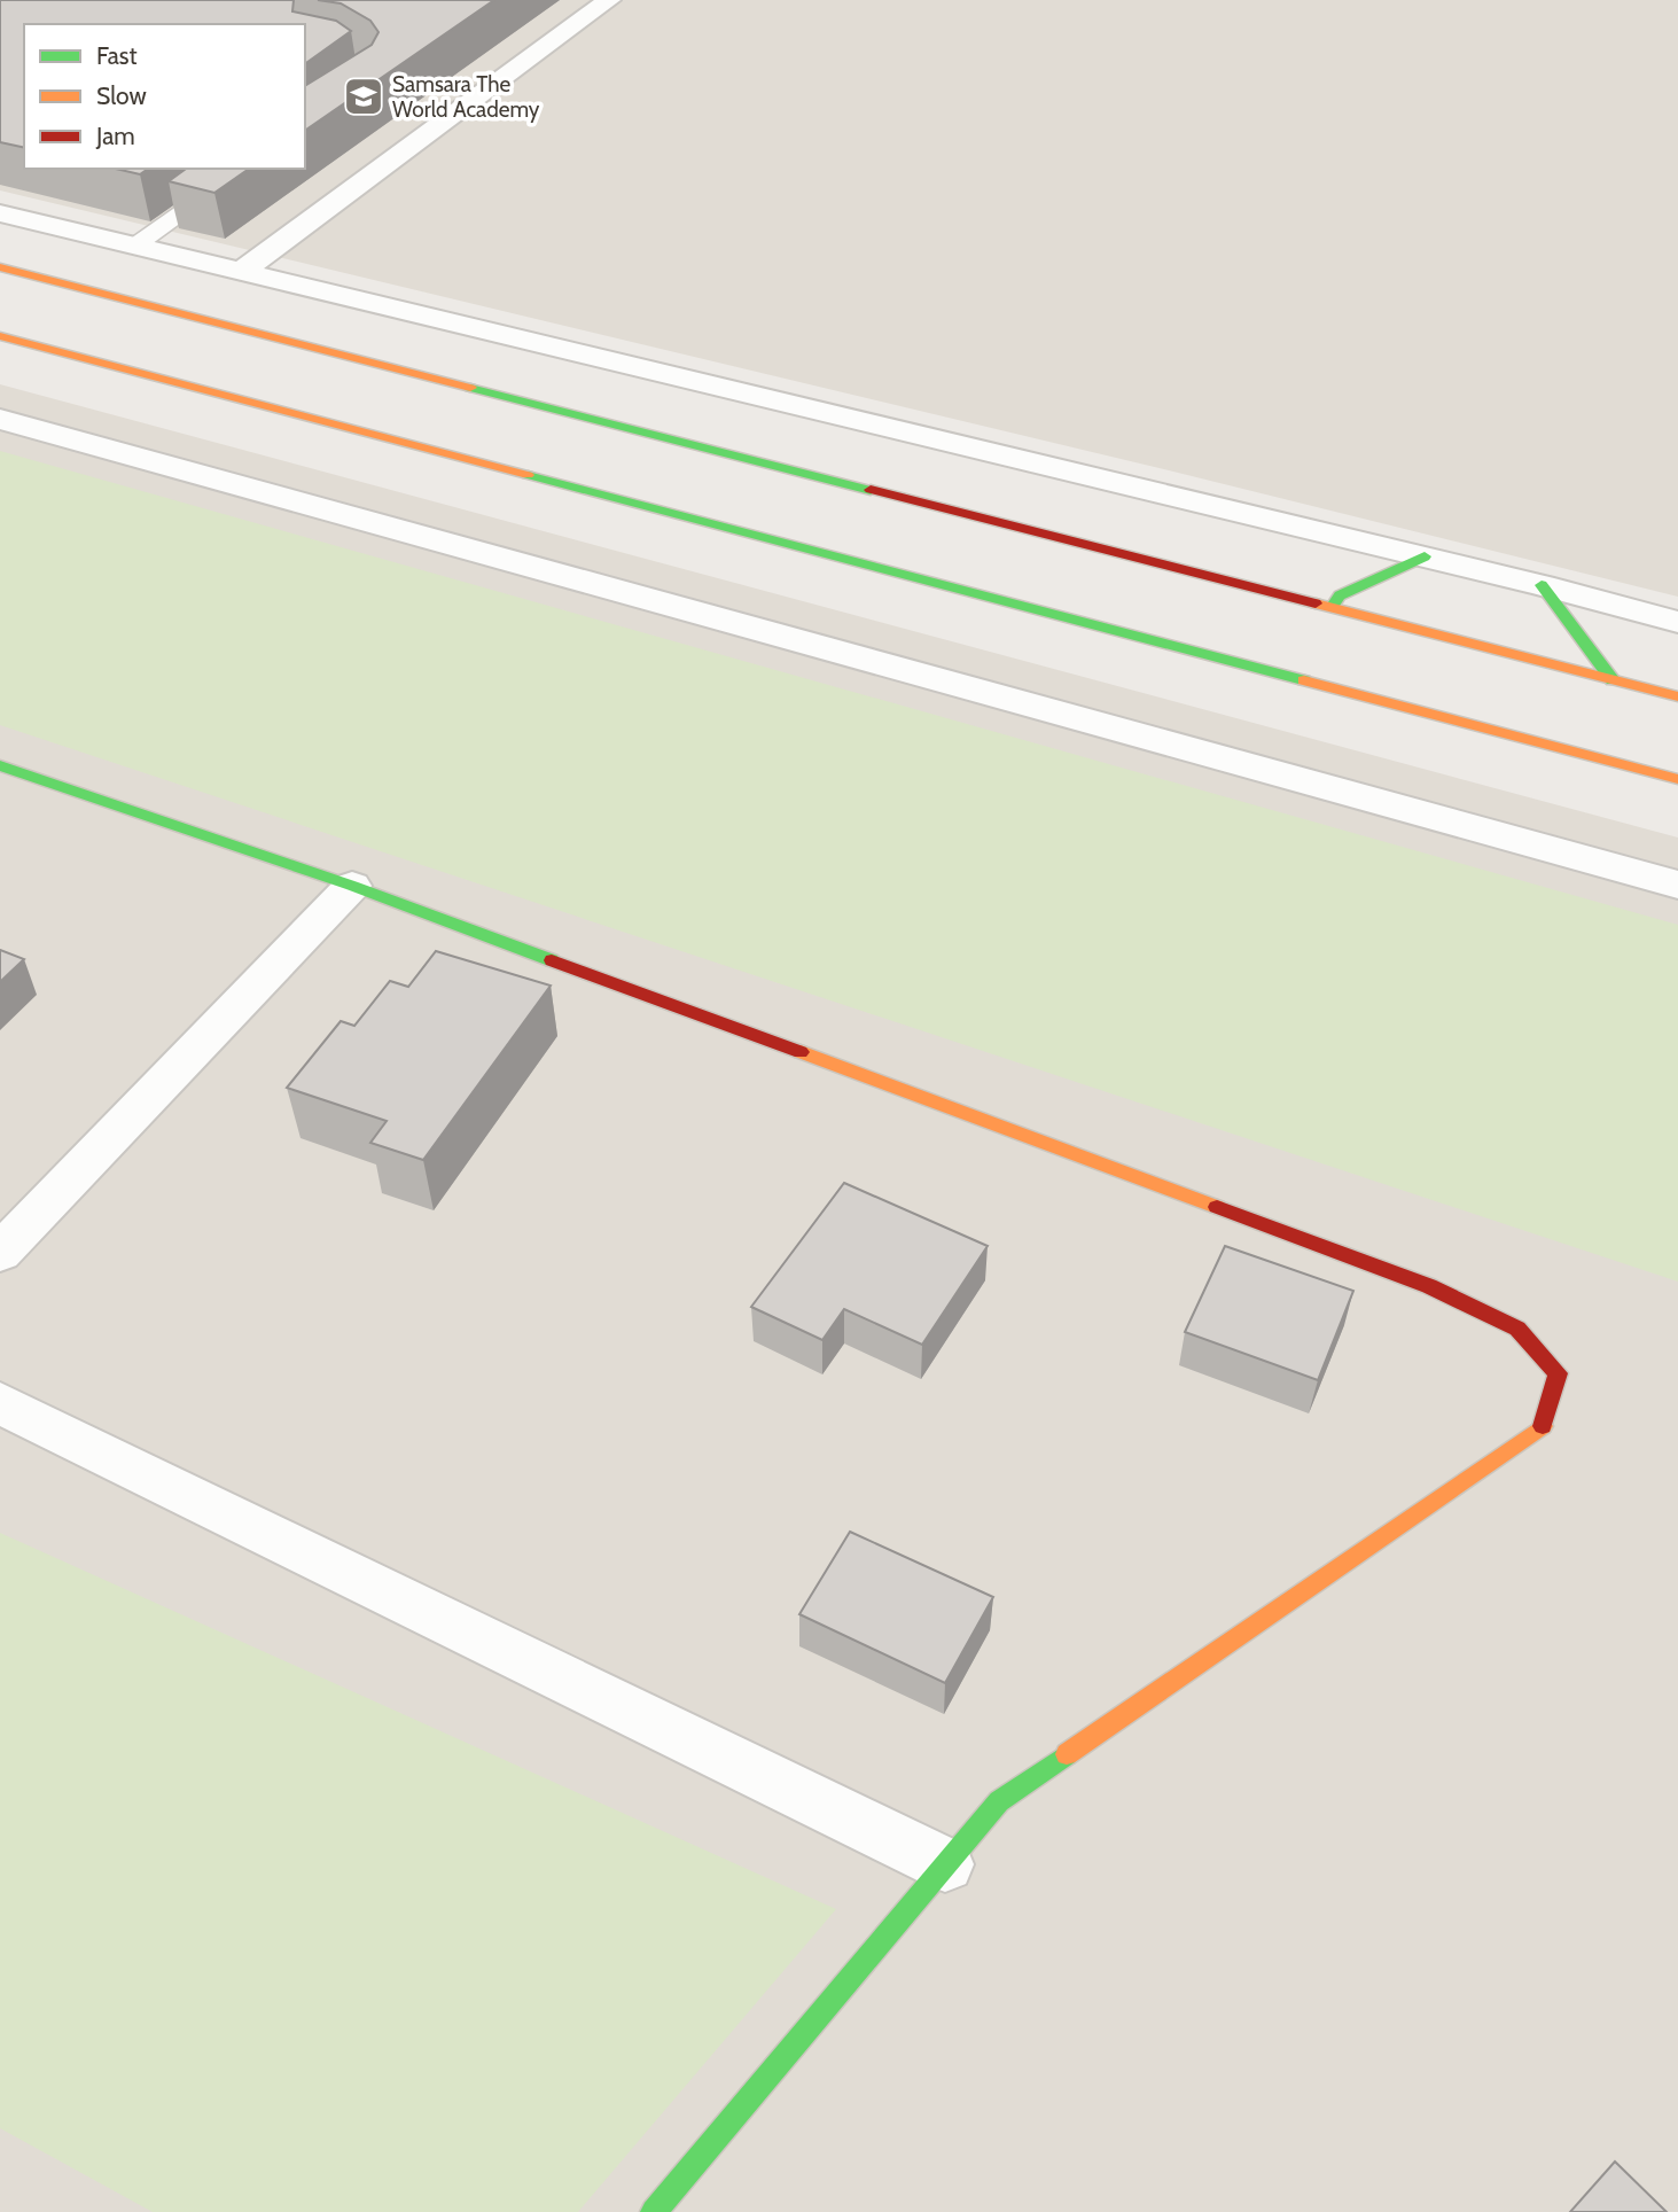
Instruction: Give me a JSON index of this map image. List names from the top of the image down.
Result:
{
  "places": {
    "school or university": ["Samsara The World Academy"]
  },
  "legend": ["Fast", "Slow", "Jam"]
}
